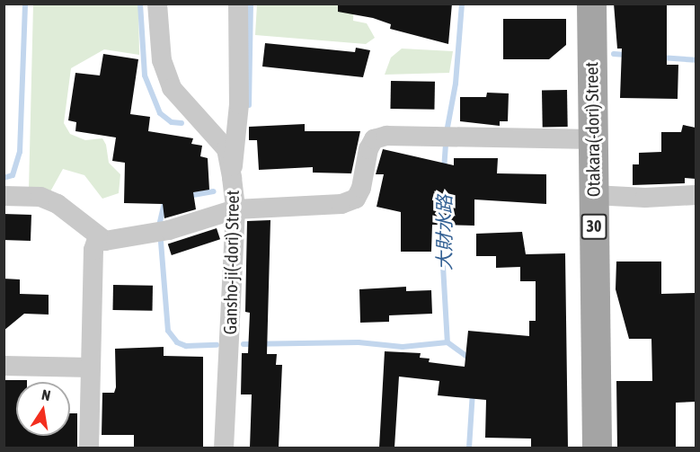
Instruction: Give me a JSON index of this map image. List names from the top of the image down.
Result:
{
  "streets": {
    "main road": ["Otakara(-dori) Street", "30"],
    "street": ["Gansho-ji(-dori) Street"]
  },
  "water": ["大財水路"],
  "north": "top"
}
